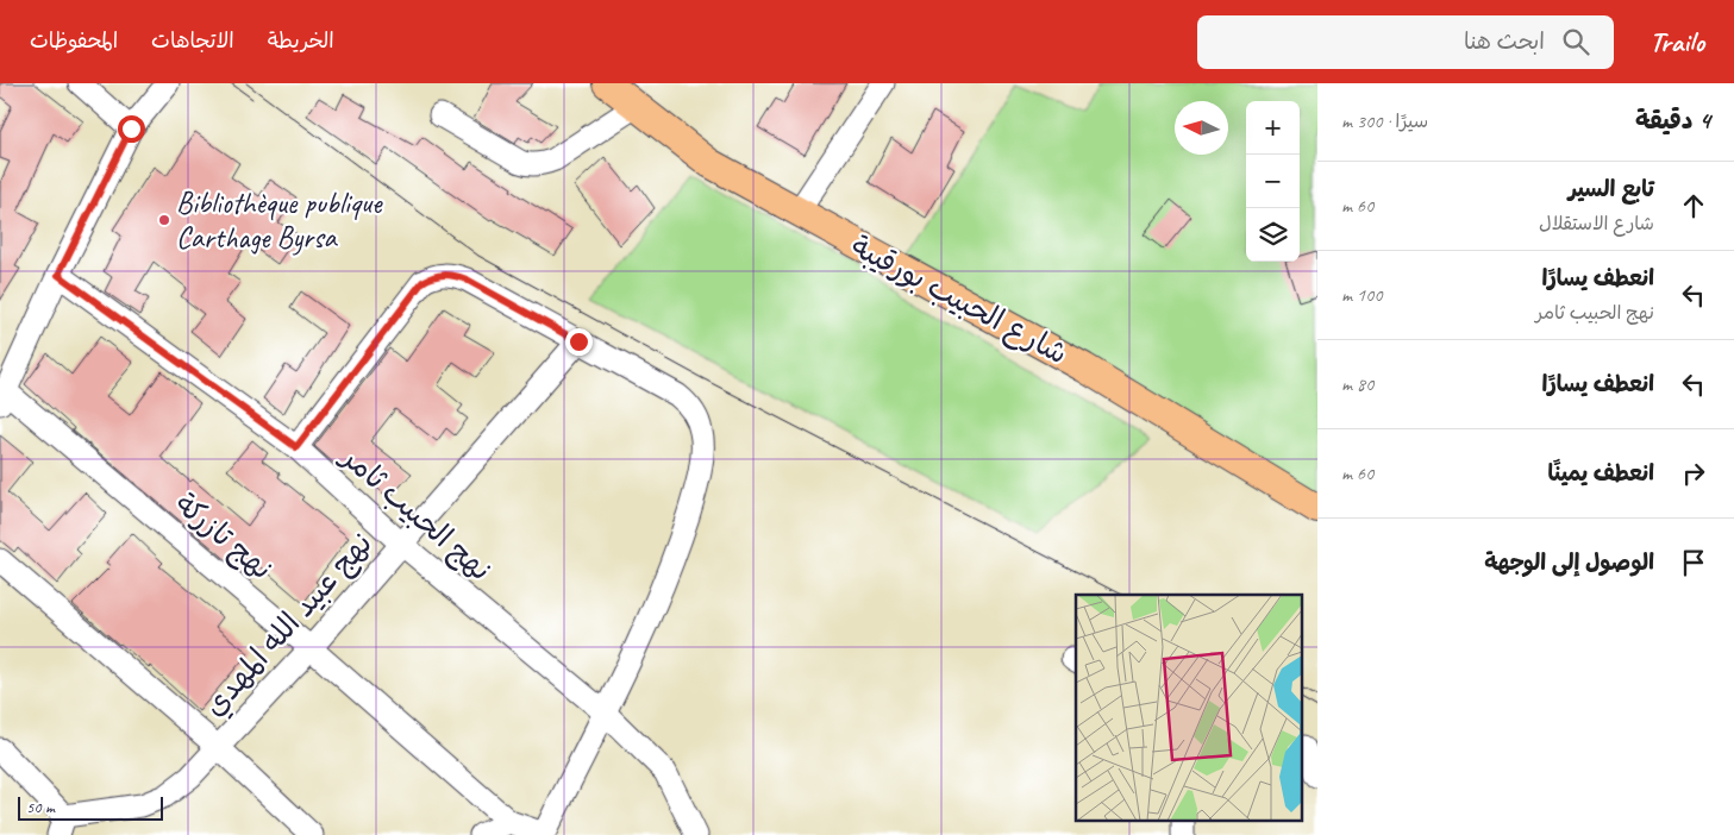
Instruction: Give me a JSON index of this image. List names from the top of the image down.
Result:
{
  "streets": {
    "main road": ["شارع الحبيب بورقيبة"],
    "street": ["نهج الحبيب ثامر", "نهج تازركة", "نهج عبيد الله المهدي"]
  },
  "crossings": [
    ["نهج الحبيب ثامر", "نهج عبيد الله المهدي"],
    ["نهج تازركة", "نهج عبيد الله المهدي"]
  ],
  "places": ["Bibliothèque publique Carthage Byrsa"],
  "scale_bar": "50 m",
  "north": "left",
  "page": {
    "header": "Trailo",
    "search": "ابحث هنا",
    "nav": ["الخريطة", "الاتجاهات", "المحفوظات"],
    "heading": ["4 دقيقة", "سيرًا · 300 m"],
    "map_buttons": ["+", "−"],
    "list": [
      ["تابع السير", "شارع الاستقلال", "60 m"],
      ["انعطف يسارًا", "نهج الحبيب ثامر", "100 m"],
      ["انعطف يسارًا", "80 m"],
      ["انعطف يمينًا", "60 m"],
      "الوصول إلى الوجهة"
    ],
    "scale": "50 m"
  }
}
